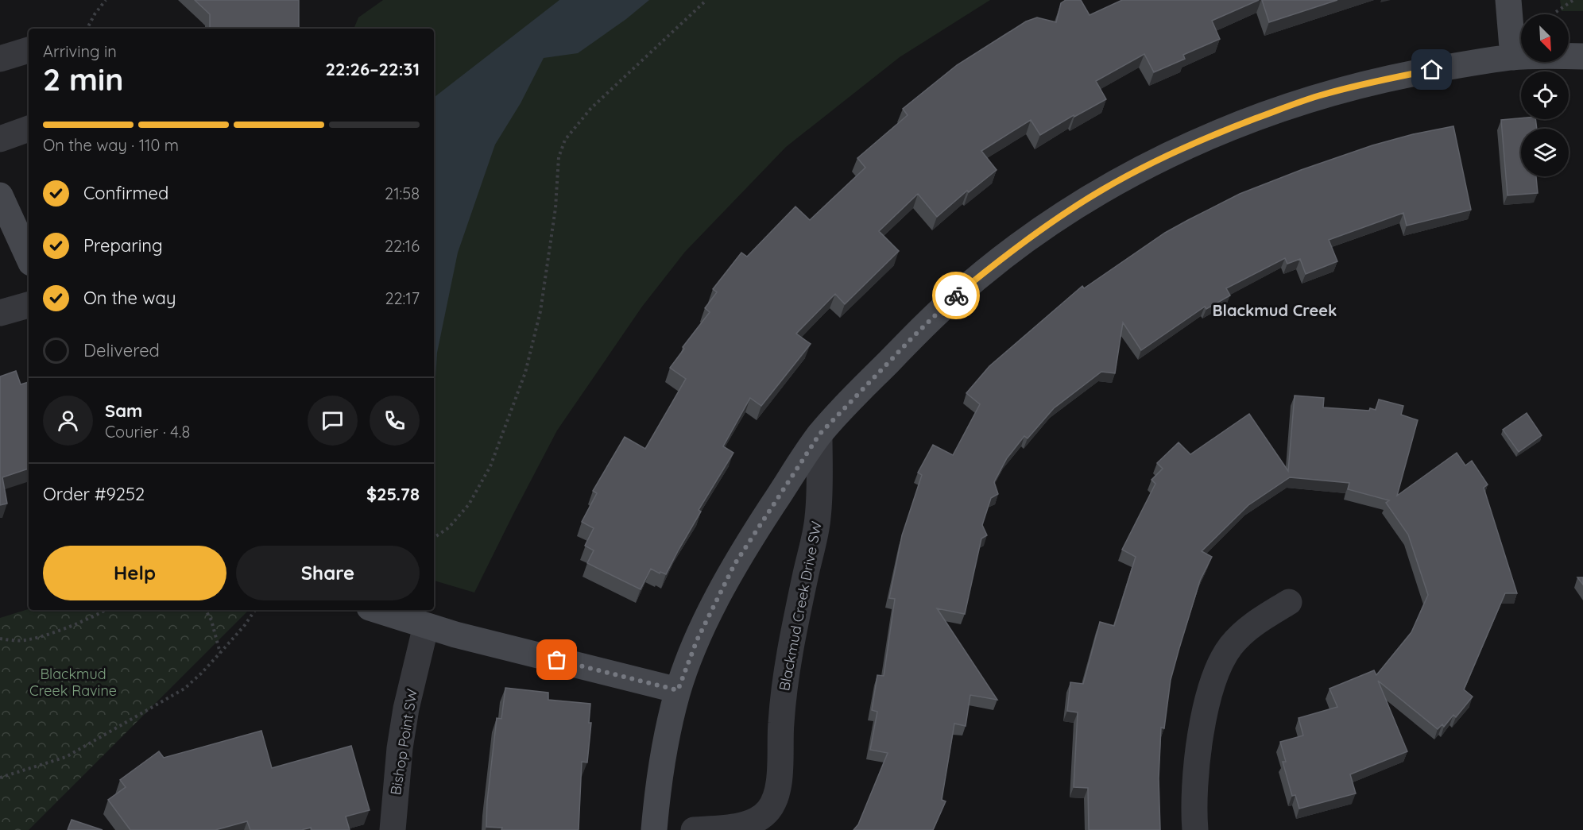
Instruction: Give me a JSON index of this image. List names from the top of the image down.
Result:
{
  "streets": {
    "street": ["Blackmud Creek Drive SW", "Bishop Point SW"]
  },
  "districts": ["Blackmud Creek"],
  "parks": ["Blackmud Creek Ravine"],
  "north": "bottom right",
  "page": {
    "heading": ["2 min", "Arriving in", "22:26–22:31"],
    "panel": [
      "Sam",
      "Courier · 4.8",
      "Order #9252",
      "$25.78"
    ],
    "bar": "On the way · 110 m",
    "list": [
      ["Confirmed", "21:58"],
      ["Preparing", "22:16"],
      ["On the way", "22:17"],
      "Delivered"
    ],
    "buttons": ["Help", "Share"]
  }
}
